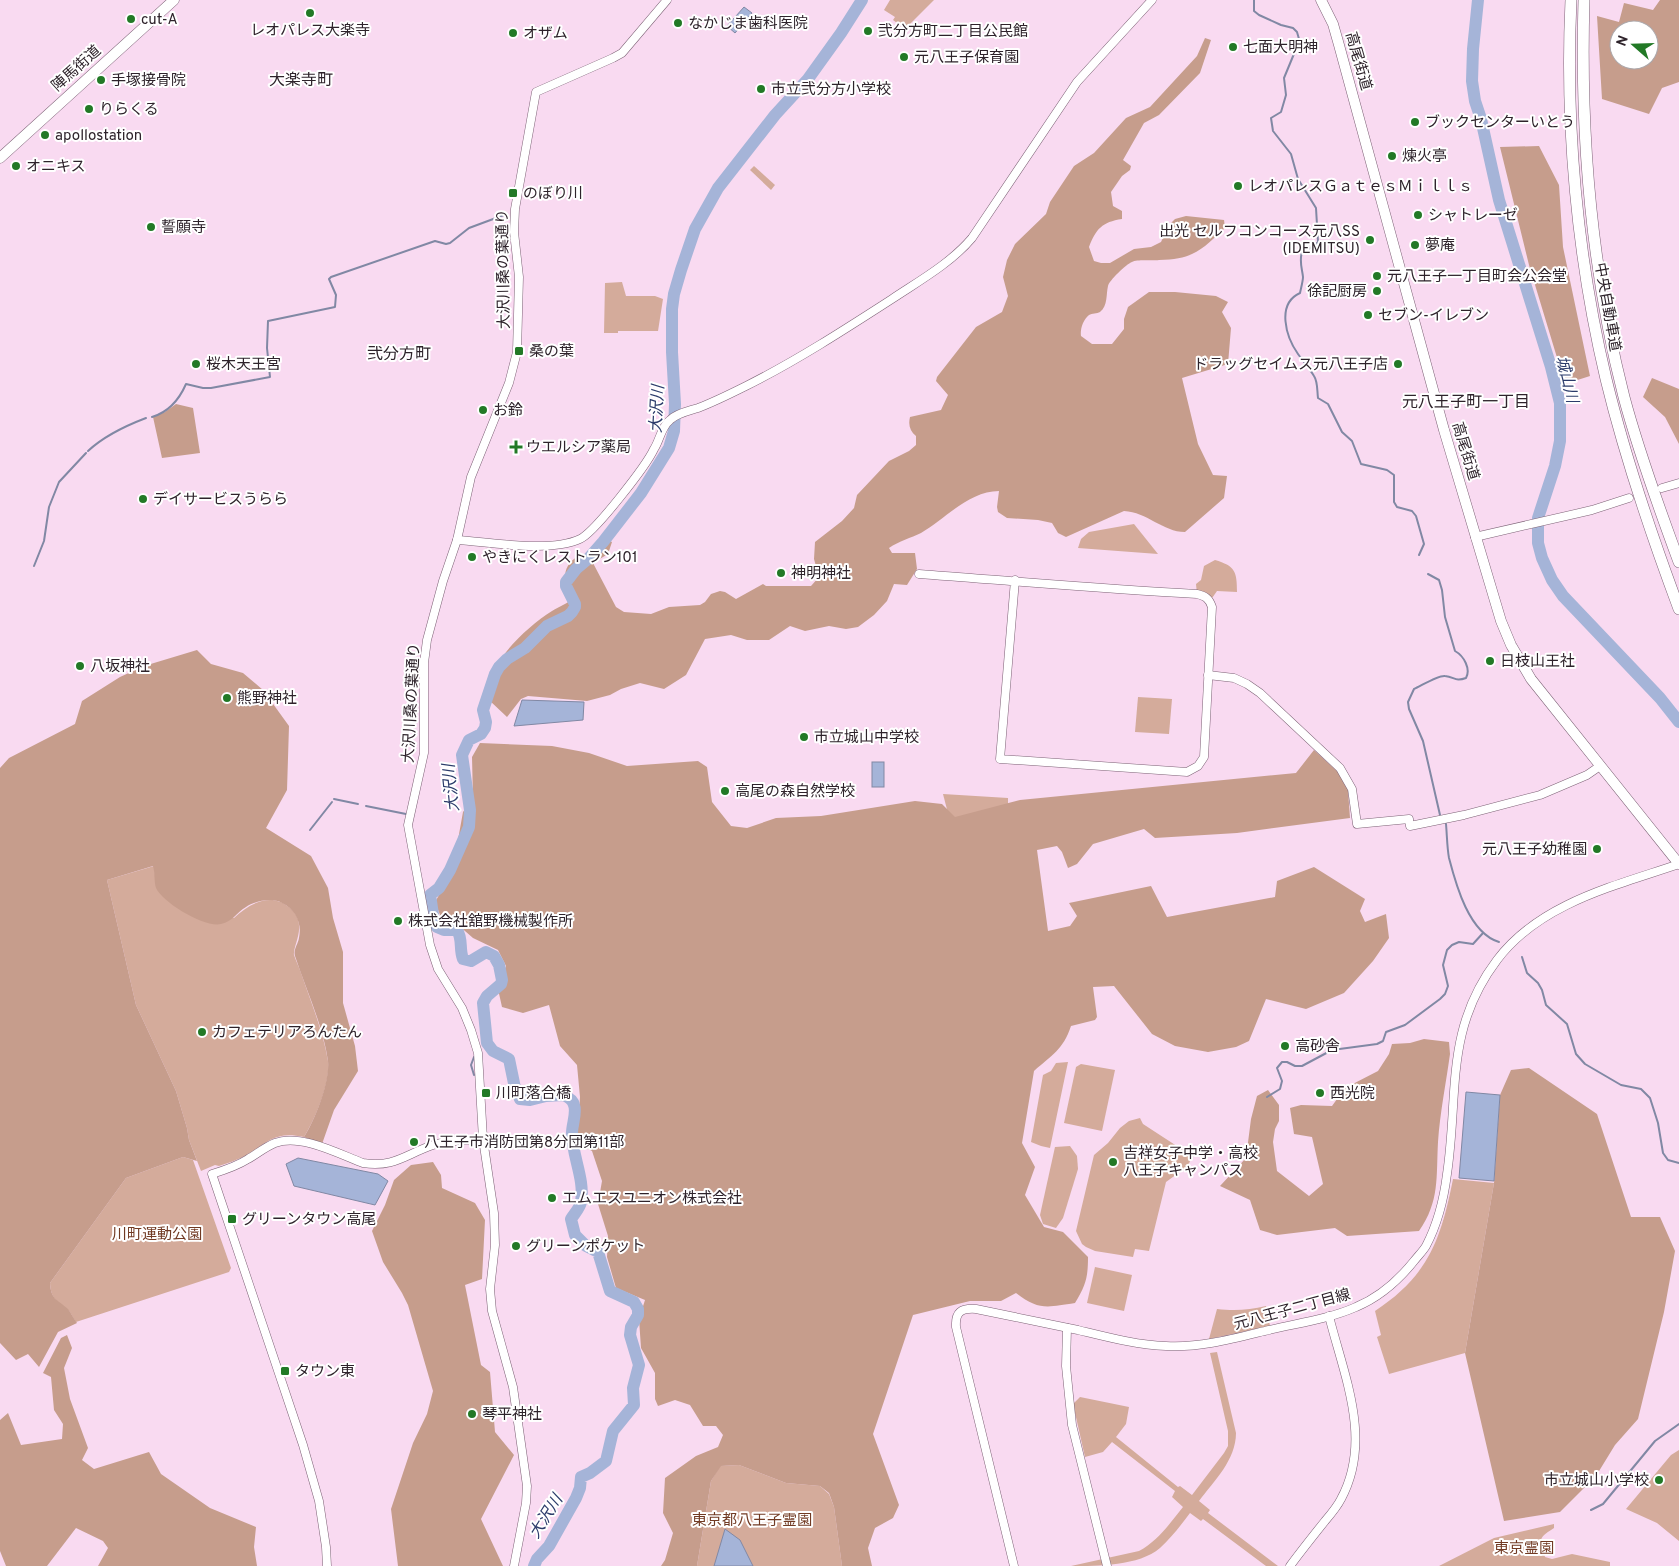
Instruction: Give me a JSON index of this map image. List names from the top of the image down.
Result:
{
  "streets": {
    "highway": ["中央自動車道"],
    "main road": ["高尾街道", "陣馬街道"],
    "street": ["大沢川桑の葉通り", "元八王子二丁目線"]
  },
  "crossings": [
    ["高尾街道", "元八王子二丁目線"]
  ],
  "districts": ["大楽寺町", "弐分方町", "元八王子町一丁目"],
  "water": ["城山川", "大沢川"],
  "parks": ["川町運動公園", "東京都八王子霊園", "東京霊園"],
  "places": {
    "other": [
      "レオパレス大楽寺",
      "cut-A",
      "なかじま歯科医院",
      "弐分方町二丁目公民館",
      "オザム",
      "七面大明神",
      "元八王子保育園",
      "手塚接骨院",
      "市立弐分方小学校",
      "りらくる",
      "ブックセンターいとう",
      "apollostation",
      "煉火亭",
      "オニキス",
      "レオパレスＧａｔｅｓＭｉｌｌｓ",
      "シャトレーゼ",
      "誓願寺",
      "出光 セルフコンコース元八SS (IDEMITSU)",
      "夢庵",
      "元八王子一丁目町会公会堂",
      "徐記厨房",
      "セブン-イレブン",
      "桜木天王宮",
      "ドラッグセイムス元八王子店",
      "お鈴",
      "デイサービスうらら",
      "やきにくレストラン101",
      "神明神社",
      "日枝山王社",
      "八坂神社",
      "熊野神社",
      "市立城山中学校",
      "高尾の森自然学校",
      "元八王子幼稚園",
      "株式会社舘野機械製作所",
      "カフェテリアろんたん",
      "高砂舎",
      "西光院",
      "八王子市消防団第8分団第11部",
      "吉祥女子中学・高校 八王子キャンパス",
      "エムエスユニオン株式会社",
      "グリーンポケット",
      "琴平神社",
      "市立城山小学校"
    ],
    "transit": [
      "のぼり川",
      "桑の葉",
      "川町落合橋",
      "グリーンタウン高尾",
      "タウン東"
    ],
    "health": ["ウエルシア薬局"]
  },
  "north": "left"
}
